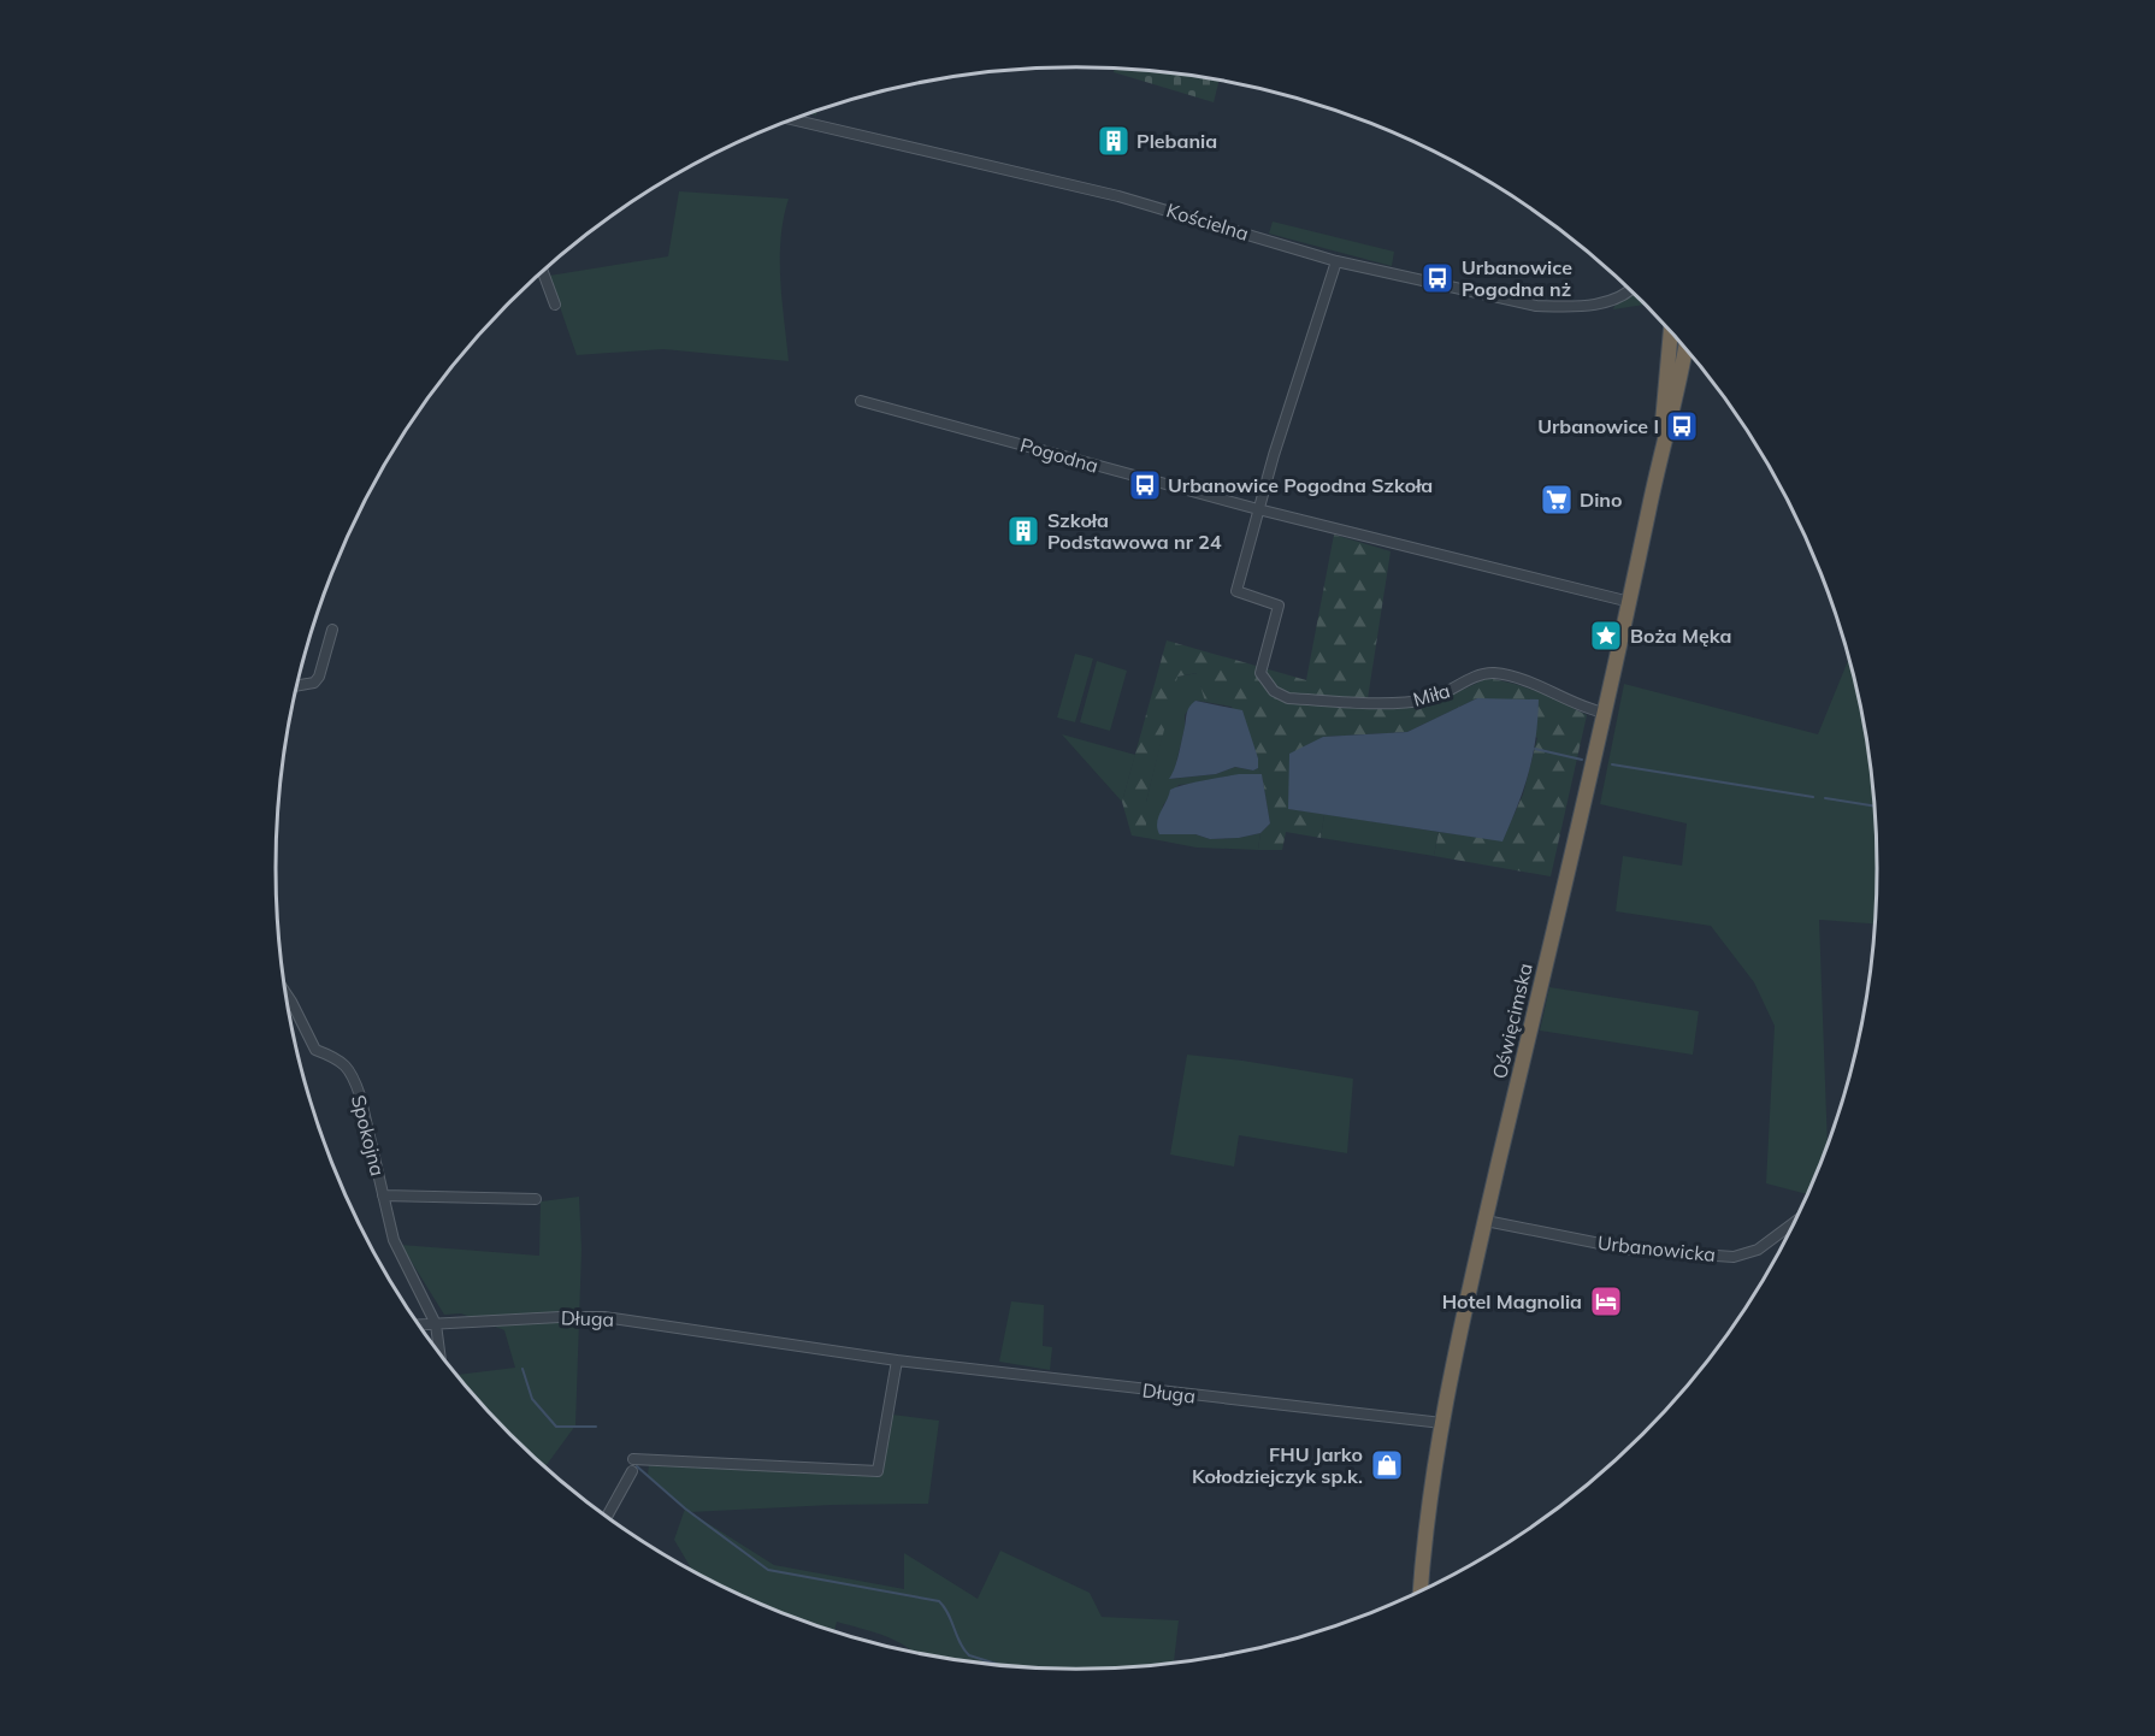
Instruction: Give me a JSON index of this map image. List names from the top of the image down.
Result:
{
  "streets": {
    "highway": ["Oświęcimska"],
    "street": [
      "Kościelna",
      "Pogodna",
      "Miła",
      "Spokojna",
      "Urbanowicka",
      "Długa"
    ]
  },
  "crossings": [
    ["Pogodna", "Miła"],
    ["Pogodna", "Oświęcimska"],
    ["Miła", "Oświęcimska"],
    ["Oświęcimska", "Urbanowicka"],
    ["Oświęcimska", "Długa"],
    ["Spokojna", "Długa"]
  ],
  "places": {
    "building": ["Plebania", "Szkoła Podstawowa nr 24"],
    "bus stop": ["Urbanowice Pogodna nż", "Urbanowice I", "Urbanowice Pogodna Szkoła"],
    "supermarket": ["Dino"],
    "place": ["Boża Męka"],
    "hotel": ["Hotel Magnolia"],
    "shop": ["FHU Jarko Kołodziejczyk sp.k."]
  }
}
